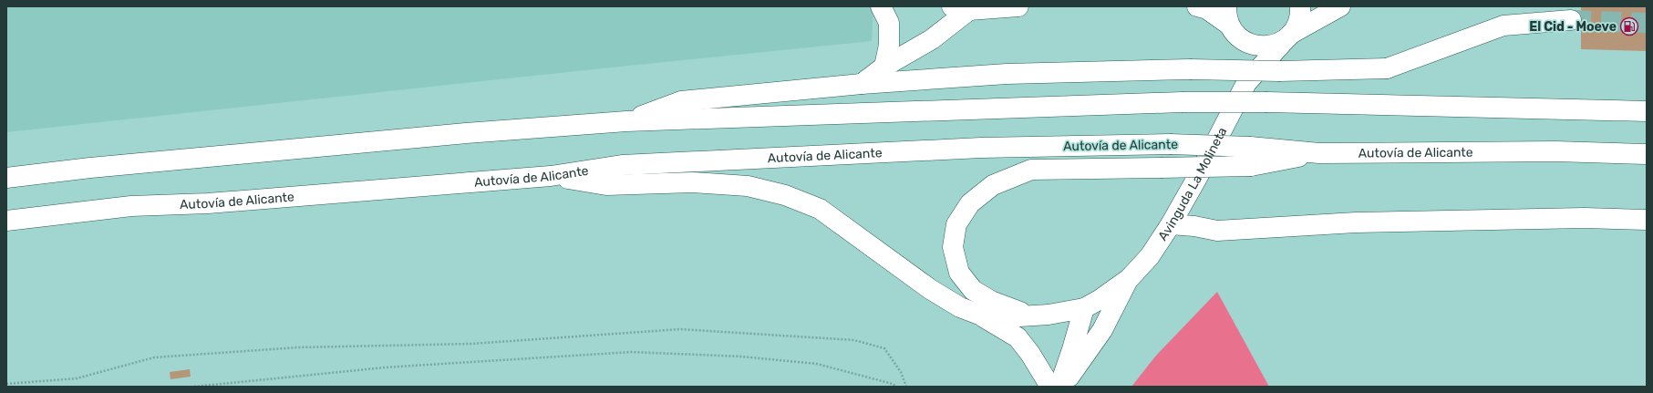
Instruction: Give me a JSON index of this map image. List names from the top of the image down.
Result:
{
  "streets": {
    "main road": ["Autovía de Alicante", "Avinguda La Molineta"]
  },
  "places": {
    "fuel station": ["El Cid - Moeve"]
  }
}
